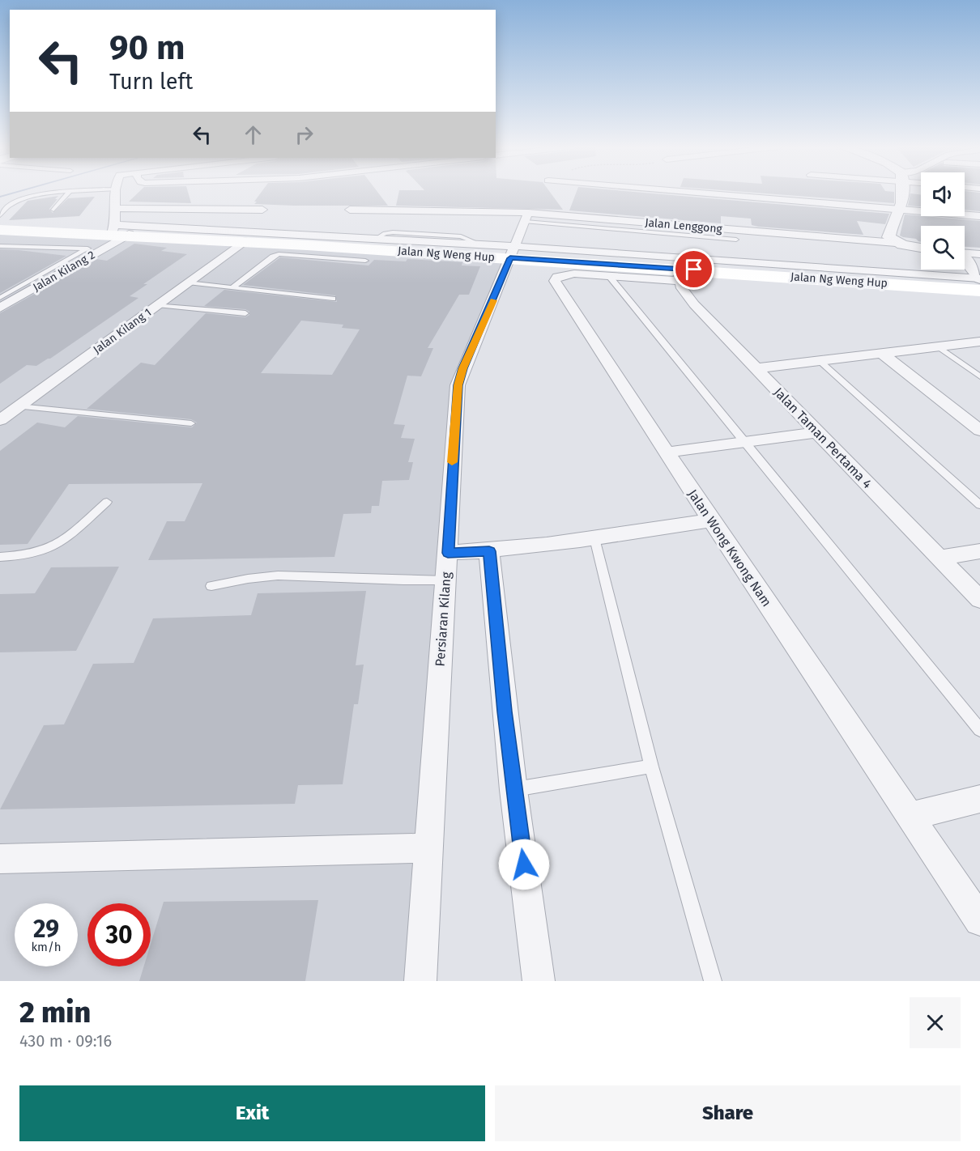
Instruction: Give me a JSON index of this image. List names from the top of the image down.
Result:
{
  "streets": {
    "main road": ["Jalan Ng Weng Hup"],
    "street": [
      "Jalan Lenggong",
      "Jalan Kilang 2",
      "Jalan Kilang 1",
      "Jalan Taman Pertama 4",
      "Jalan Wong Kwong Nam",
      "Persiaran Kilang"
    ]
  },
  "crossings": [
    ["Jalan Lenggong", "Persiaran Kilang"],
    ["Jalan Ng Weng Hup", "Jalan Kilang 2"],
    ["Jalan Ng Weng Hup", "Jalan Kilang 1"],
    ["Jalan Ng Weng Hup", "Jalan Taman Pertama 4"],
    ["Jalan Ng Weng Hup", "Jalan Wong Kwong Nam"],
    ["Jalan Ng Weng Hup", "Persiaran Kilang"],
    ["Jalan Taman Pertama 4", "Jalan Wong Kwong Nam"]
  ],
  "page": {
    "turn": ["90 m", "Turn left"],
    "speed": "29 km/h",
    "limit": "30",
    "heading": ["2 min", "430 m · 09:16"],
    "buttons": ["Exit", "Share"]
  }
}
